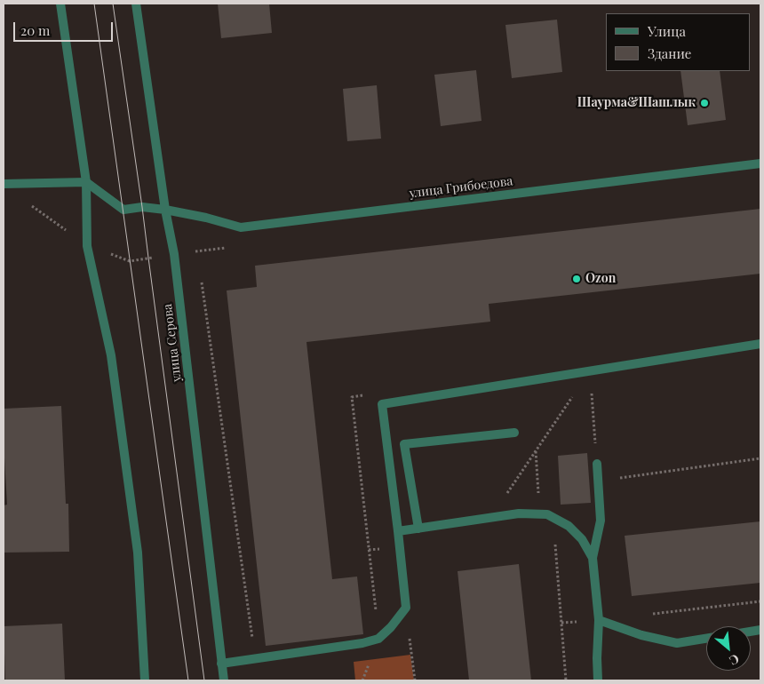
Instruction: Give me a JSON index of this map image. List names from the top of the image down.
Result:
{
  "streets": {
    "street": ["улица Грибоедова", "улица Серова"]
  },
  "crossings": [
    ["улица Грибоедова", "улица Серова"]
  ],
  "places": ["Шаурма&Шашлык", "Ozon"],
  "legend": ["Улица", "Здание"],
  "scale_bar": "20 m",
  "north": "bottom right"
}
